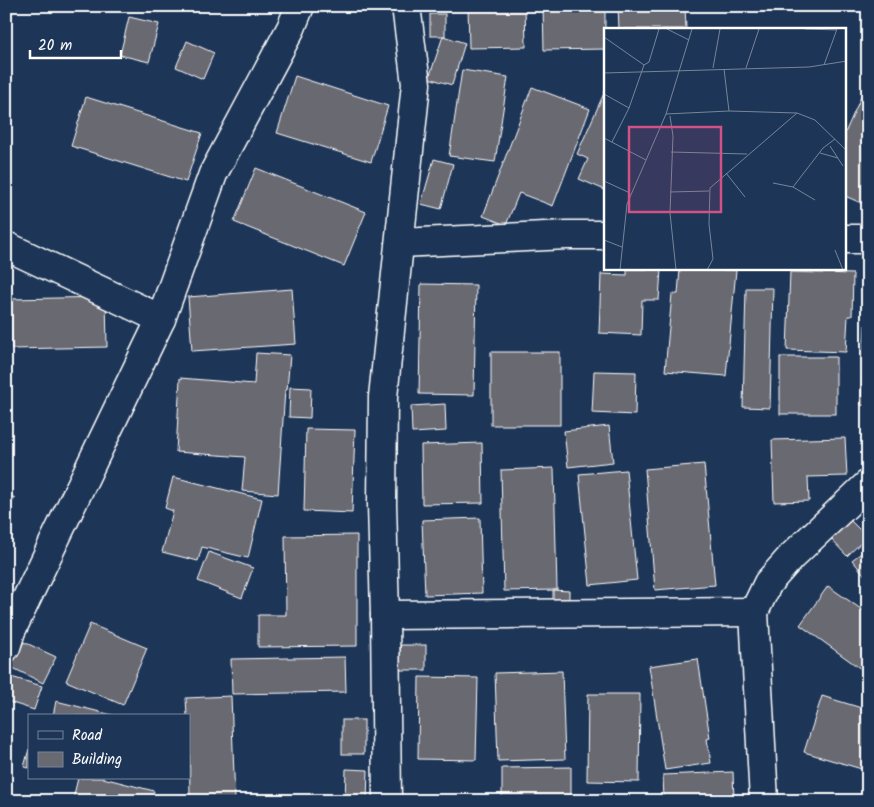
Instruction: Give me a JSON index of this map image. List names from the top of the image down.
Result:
{
  "legend": ["Road", "Building"],
  "scale_bar": "20 m"
}
